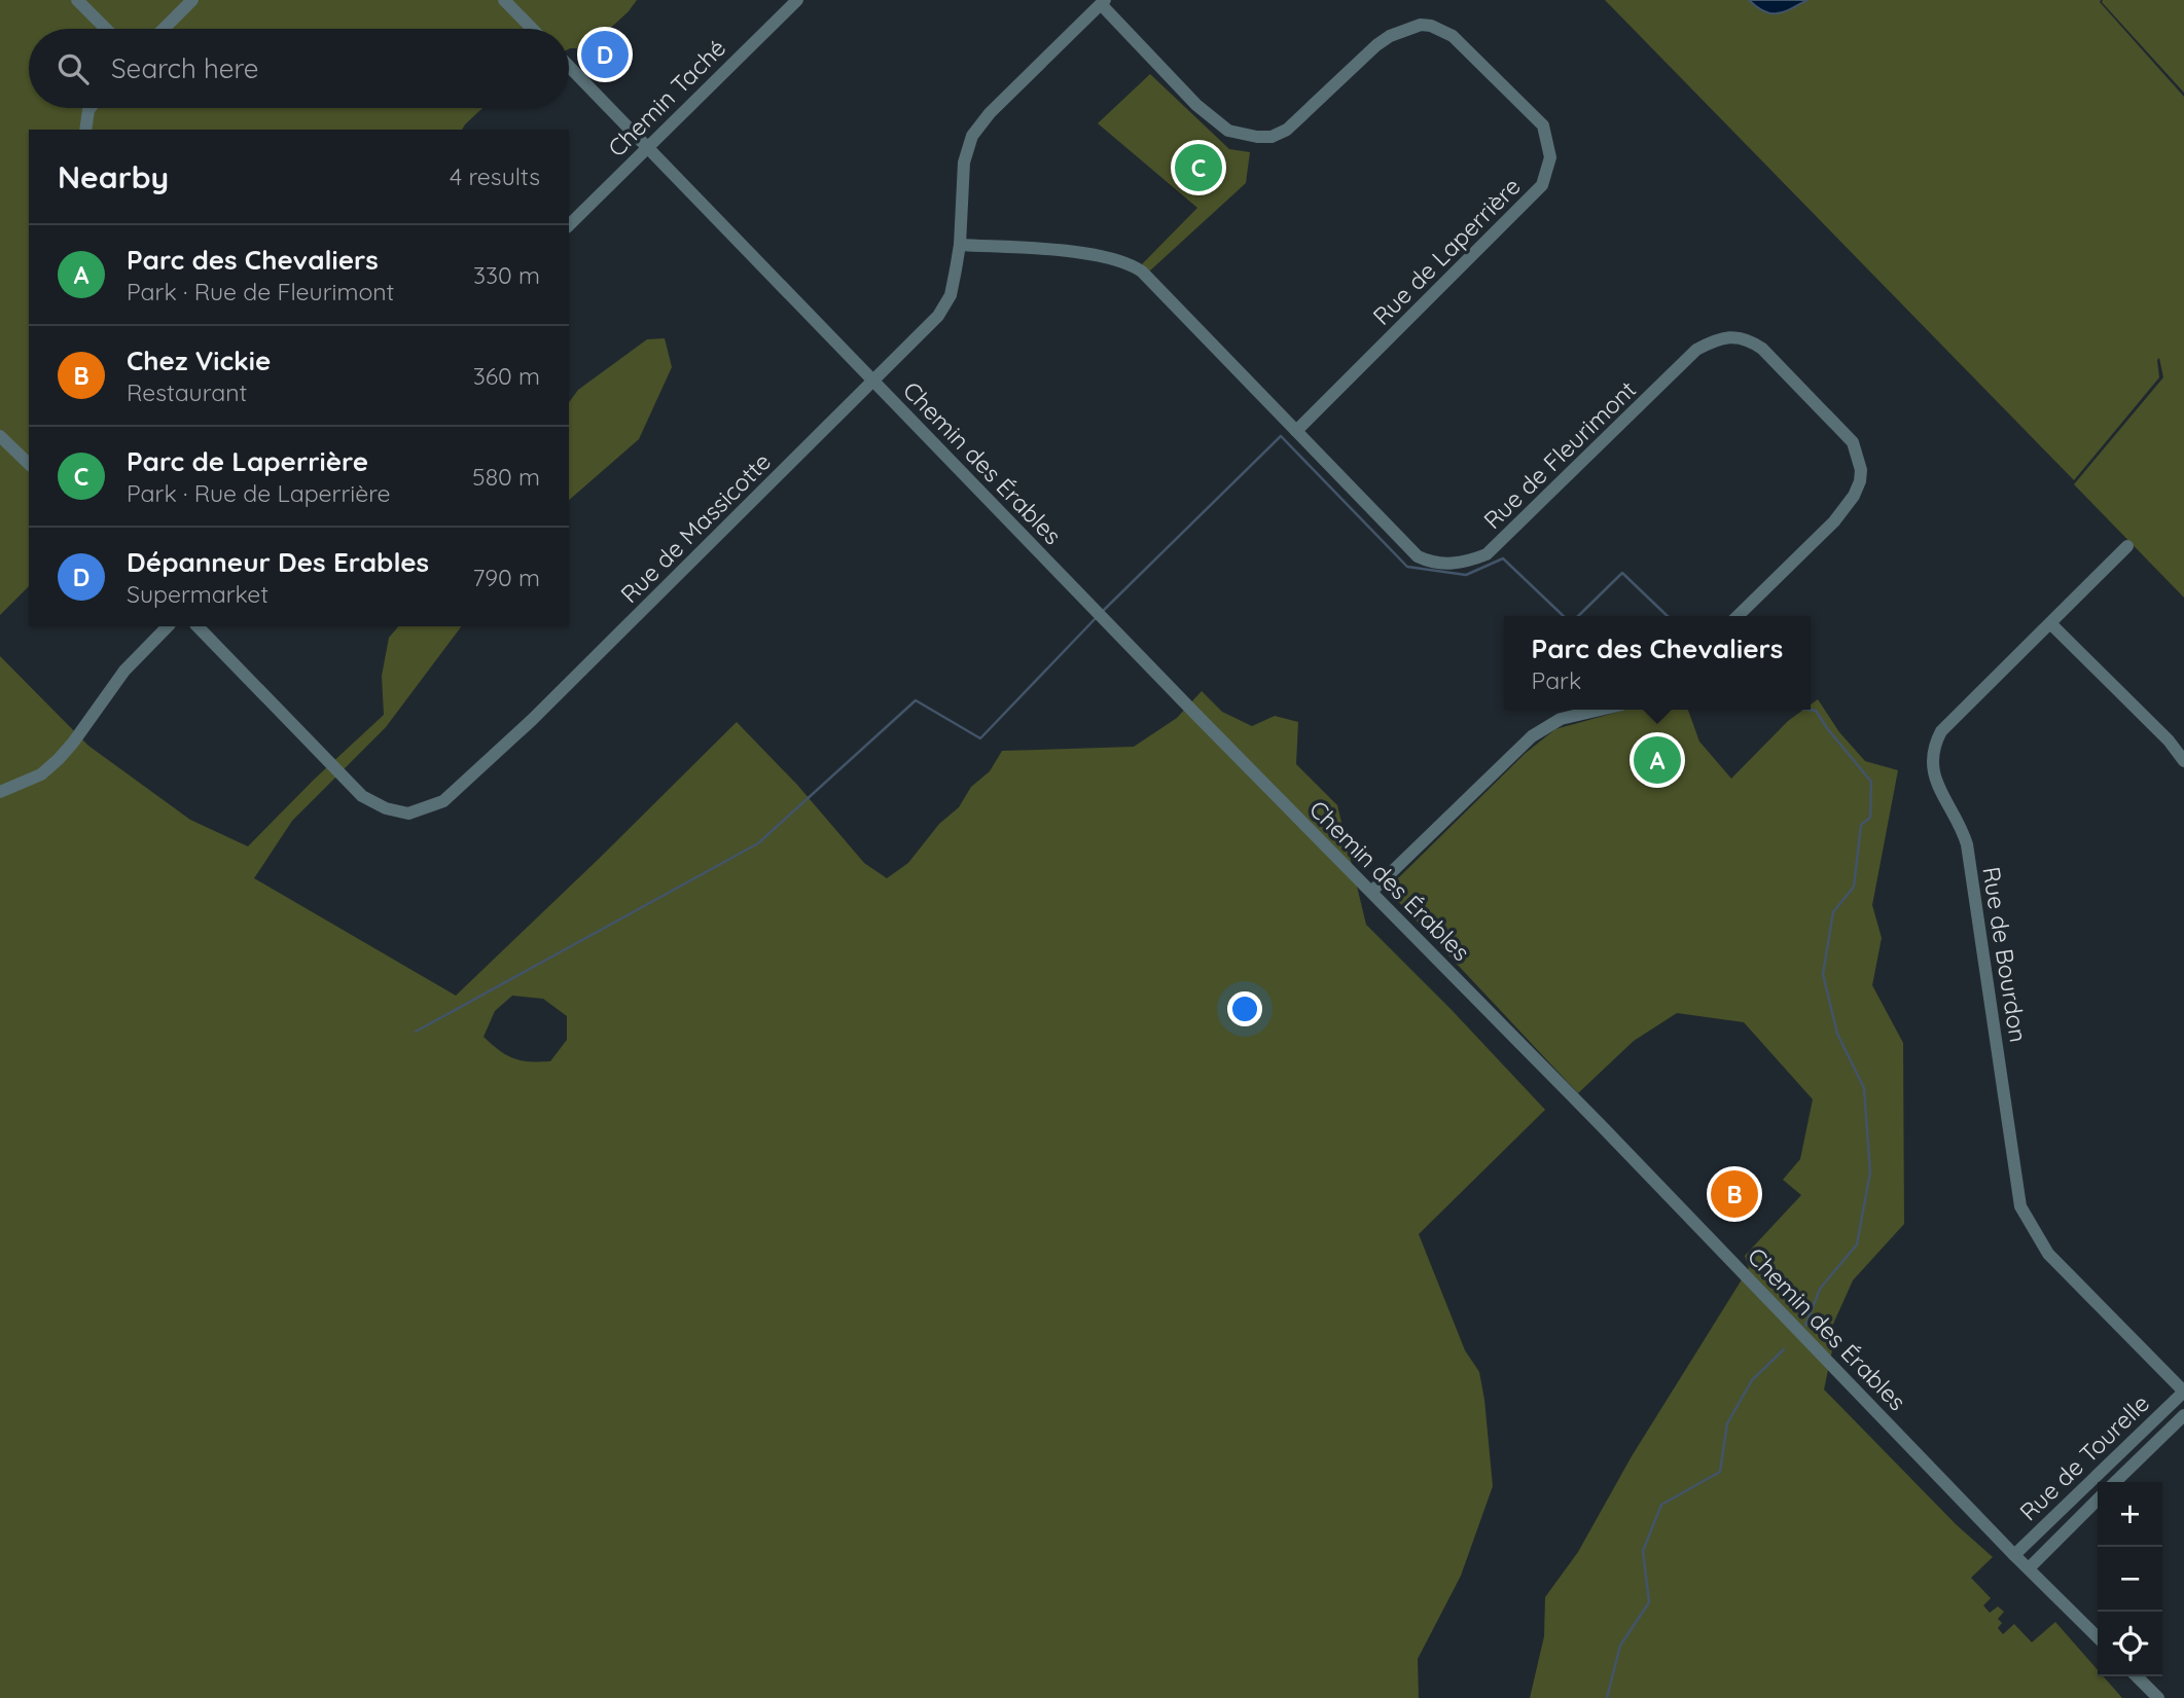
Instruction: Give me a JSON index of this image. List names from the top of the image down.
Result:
{
  "streets": {
    "street": [
      "Chemin Taché",
      "Rue de Laperrière",
      "Rue de Fleurimont",
      "Chemin des Érables",
      "Rue de Massicotte",
      "Rue de Bourdon",
      "Rue de Tourelle"
    ]
  },
  "crossings": [
    ["Chemin Taché", "Chemin des Érables"],
    ["Rue de Laperrière", "Rue de Fleurimont"],
    ["Rue de Laperrière", "Rue de Massicotte"],
    ["Rue de Fleurimont", "Rue de Massicotte"],
    ["Chemin des Érables", "Rue de Massicotte"],
    ["Chemin des Érables", "Rue de Tourelle"],
    ["Rue de Bourdon", "Rue de Tourelle"]
  ],
  "page": {
    "pins": [
      "D",
      "C",
      "A",
      "B"
    ],
    "search": "Search here",
    "heading": ["Nearby", "4 results"],
    "list": [
      {
        "mark": "A",
        "name": "Parc des Chevaliers",
        "note": "Park · Rue de Fleurimont",
        "value": "330 m"
      },
      {
        "mark": "B",
        "name": "Chez Vickie",
        "note": "Restaurant",
        "value": "360 m"
      },
      {
        "mark": "C",
        "name": "Parc de Laperrière",
        "note": "Park · Rue de Laperrière",
        "value": "580 m"
      },
      {
        "mark": "D",
        "name": "Dépanneur Des Erables",
        "note": "Supermarket",
        "value": "790 m"
      }
    ],
    "popup": ["Parc des Chevaliers", "Park"],
    "map_buttons": ["+", "−"]
  }
}
